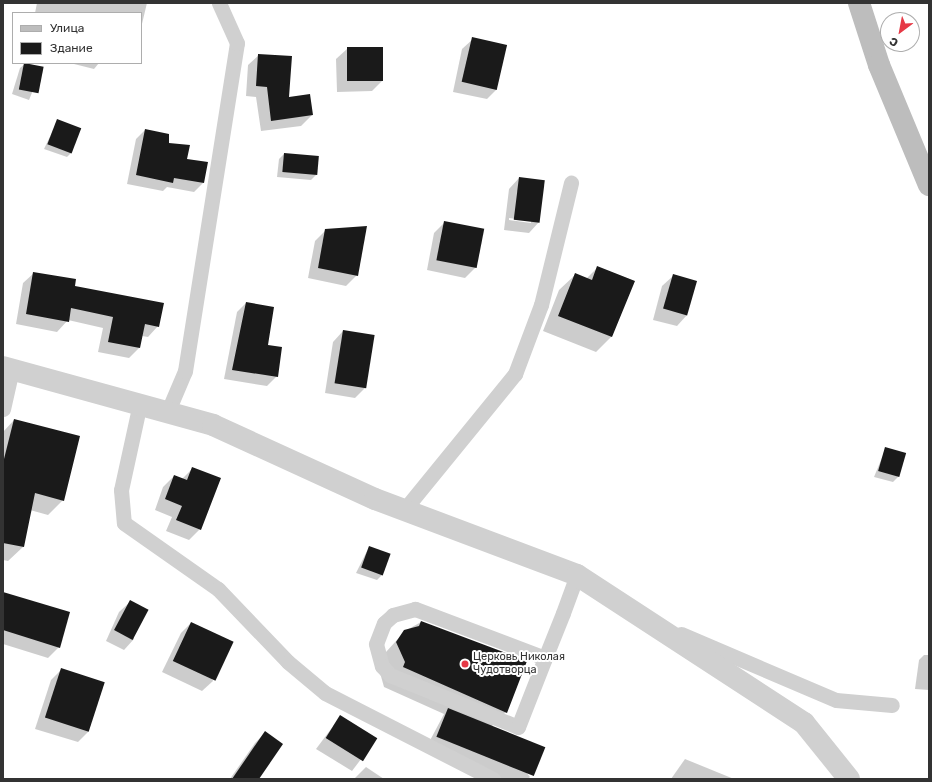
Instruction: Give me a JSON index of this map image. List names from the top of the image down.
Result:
{
  "places": ["Церковь Николая Чудотворца"],
  "legend": ["Улица", "Здание"],
  "north": "bottom left"
}
